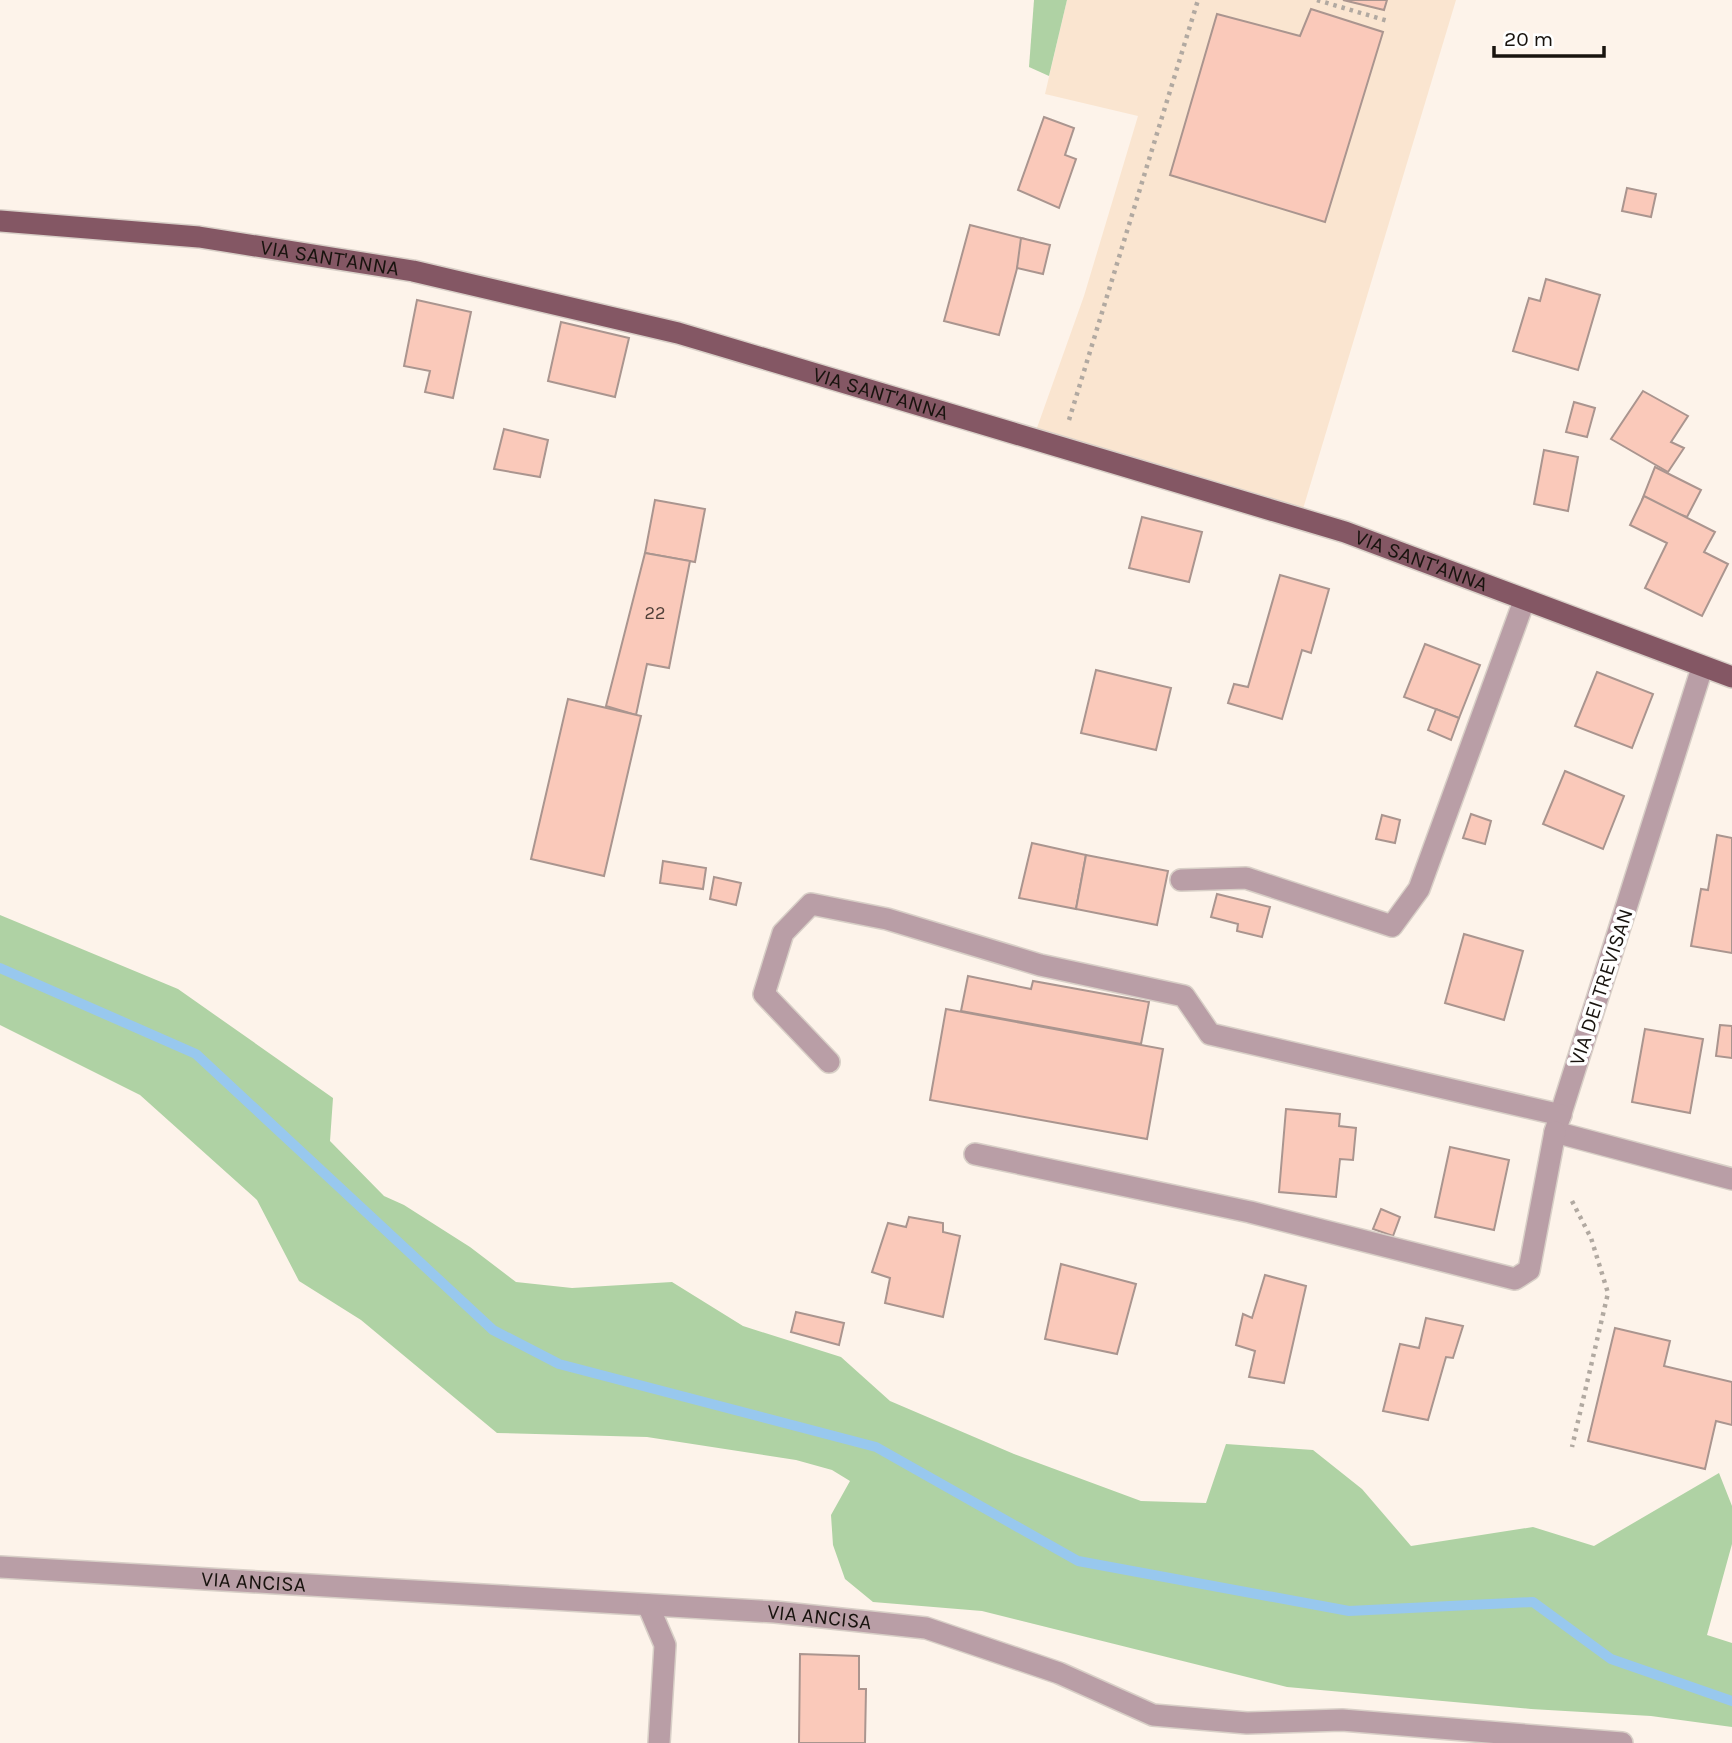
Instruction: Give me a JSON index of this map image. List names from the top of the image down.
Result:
{
  "streets": {
    "main road": ["VIA SANT'ANNA"],
    "street": ["VIA DEI TREVISAN", "VIA ANCISA"]
  },
  "crossings": [
    ["VIA SANT'ANNA", "VIA DEI TREVISAN"]
  ],
  "house_numbers": ["22"],
  "scale_bar": "20 m"
}
